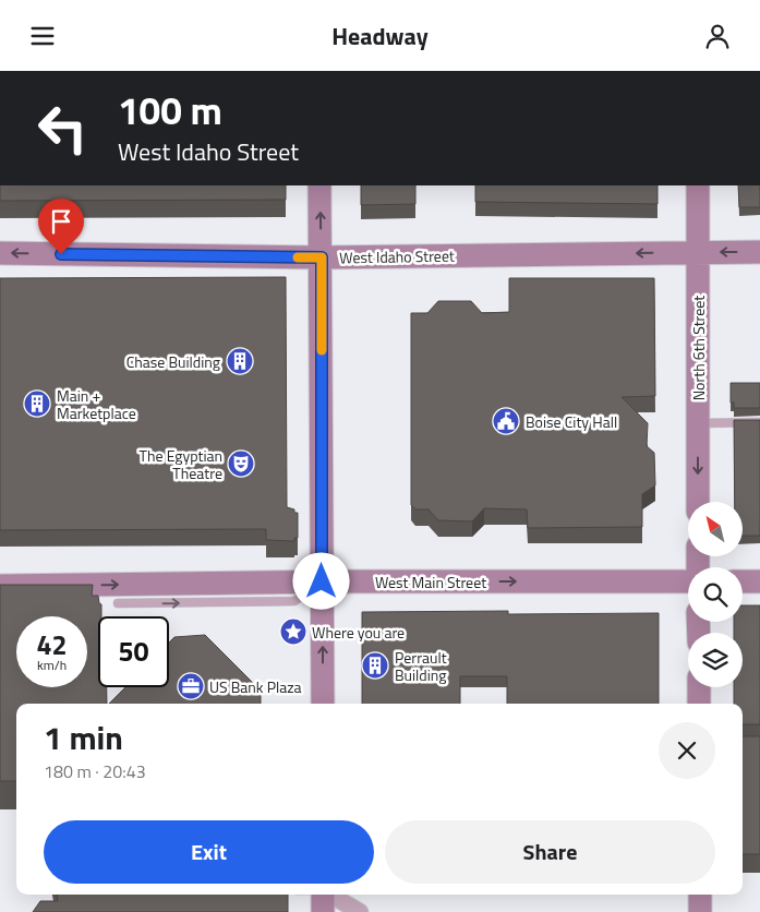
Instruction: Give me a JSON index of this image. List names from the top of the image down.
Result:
{
  "streets": {
    "main road": ["West Idaho Street", "North 6th Street", "West Main Street"]
  },
  "crossings": [
    ["West Idaho Street", "North 6th Street"]
  ],
  "one_way": ["West Idaho Street", "West Main Street"],
  "places": {
    "building": ["Chase Building", "Main + Marketplace", "Perrault Building"],
    "public building": ["Boise City Hall"],
    "theatre": ["The Egyptian Theatre"],
    "place": ["Where you are"],
    "office": ["US Bank Plaza"]
  },
  "north": "top left",
  "page": {
    "header": "Headway",
    "turn": ["100 m", "West Idaho Street"],
    "speed": "42 km/h",
    "limit": "50",
    "heading": ["1 min", "180 m · 20:43"],
    "buttons": ["Exit", "Share"]
  }
}
